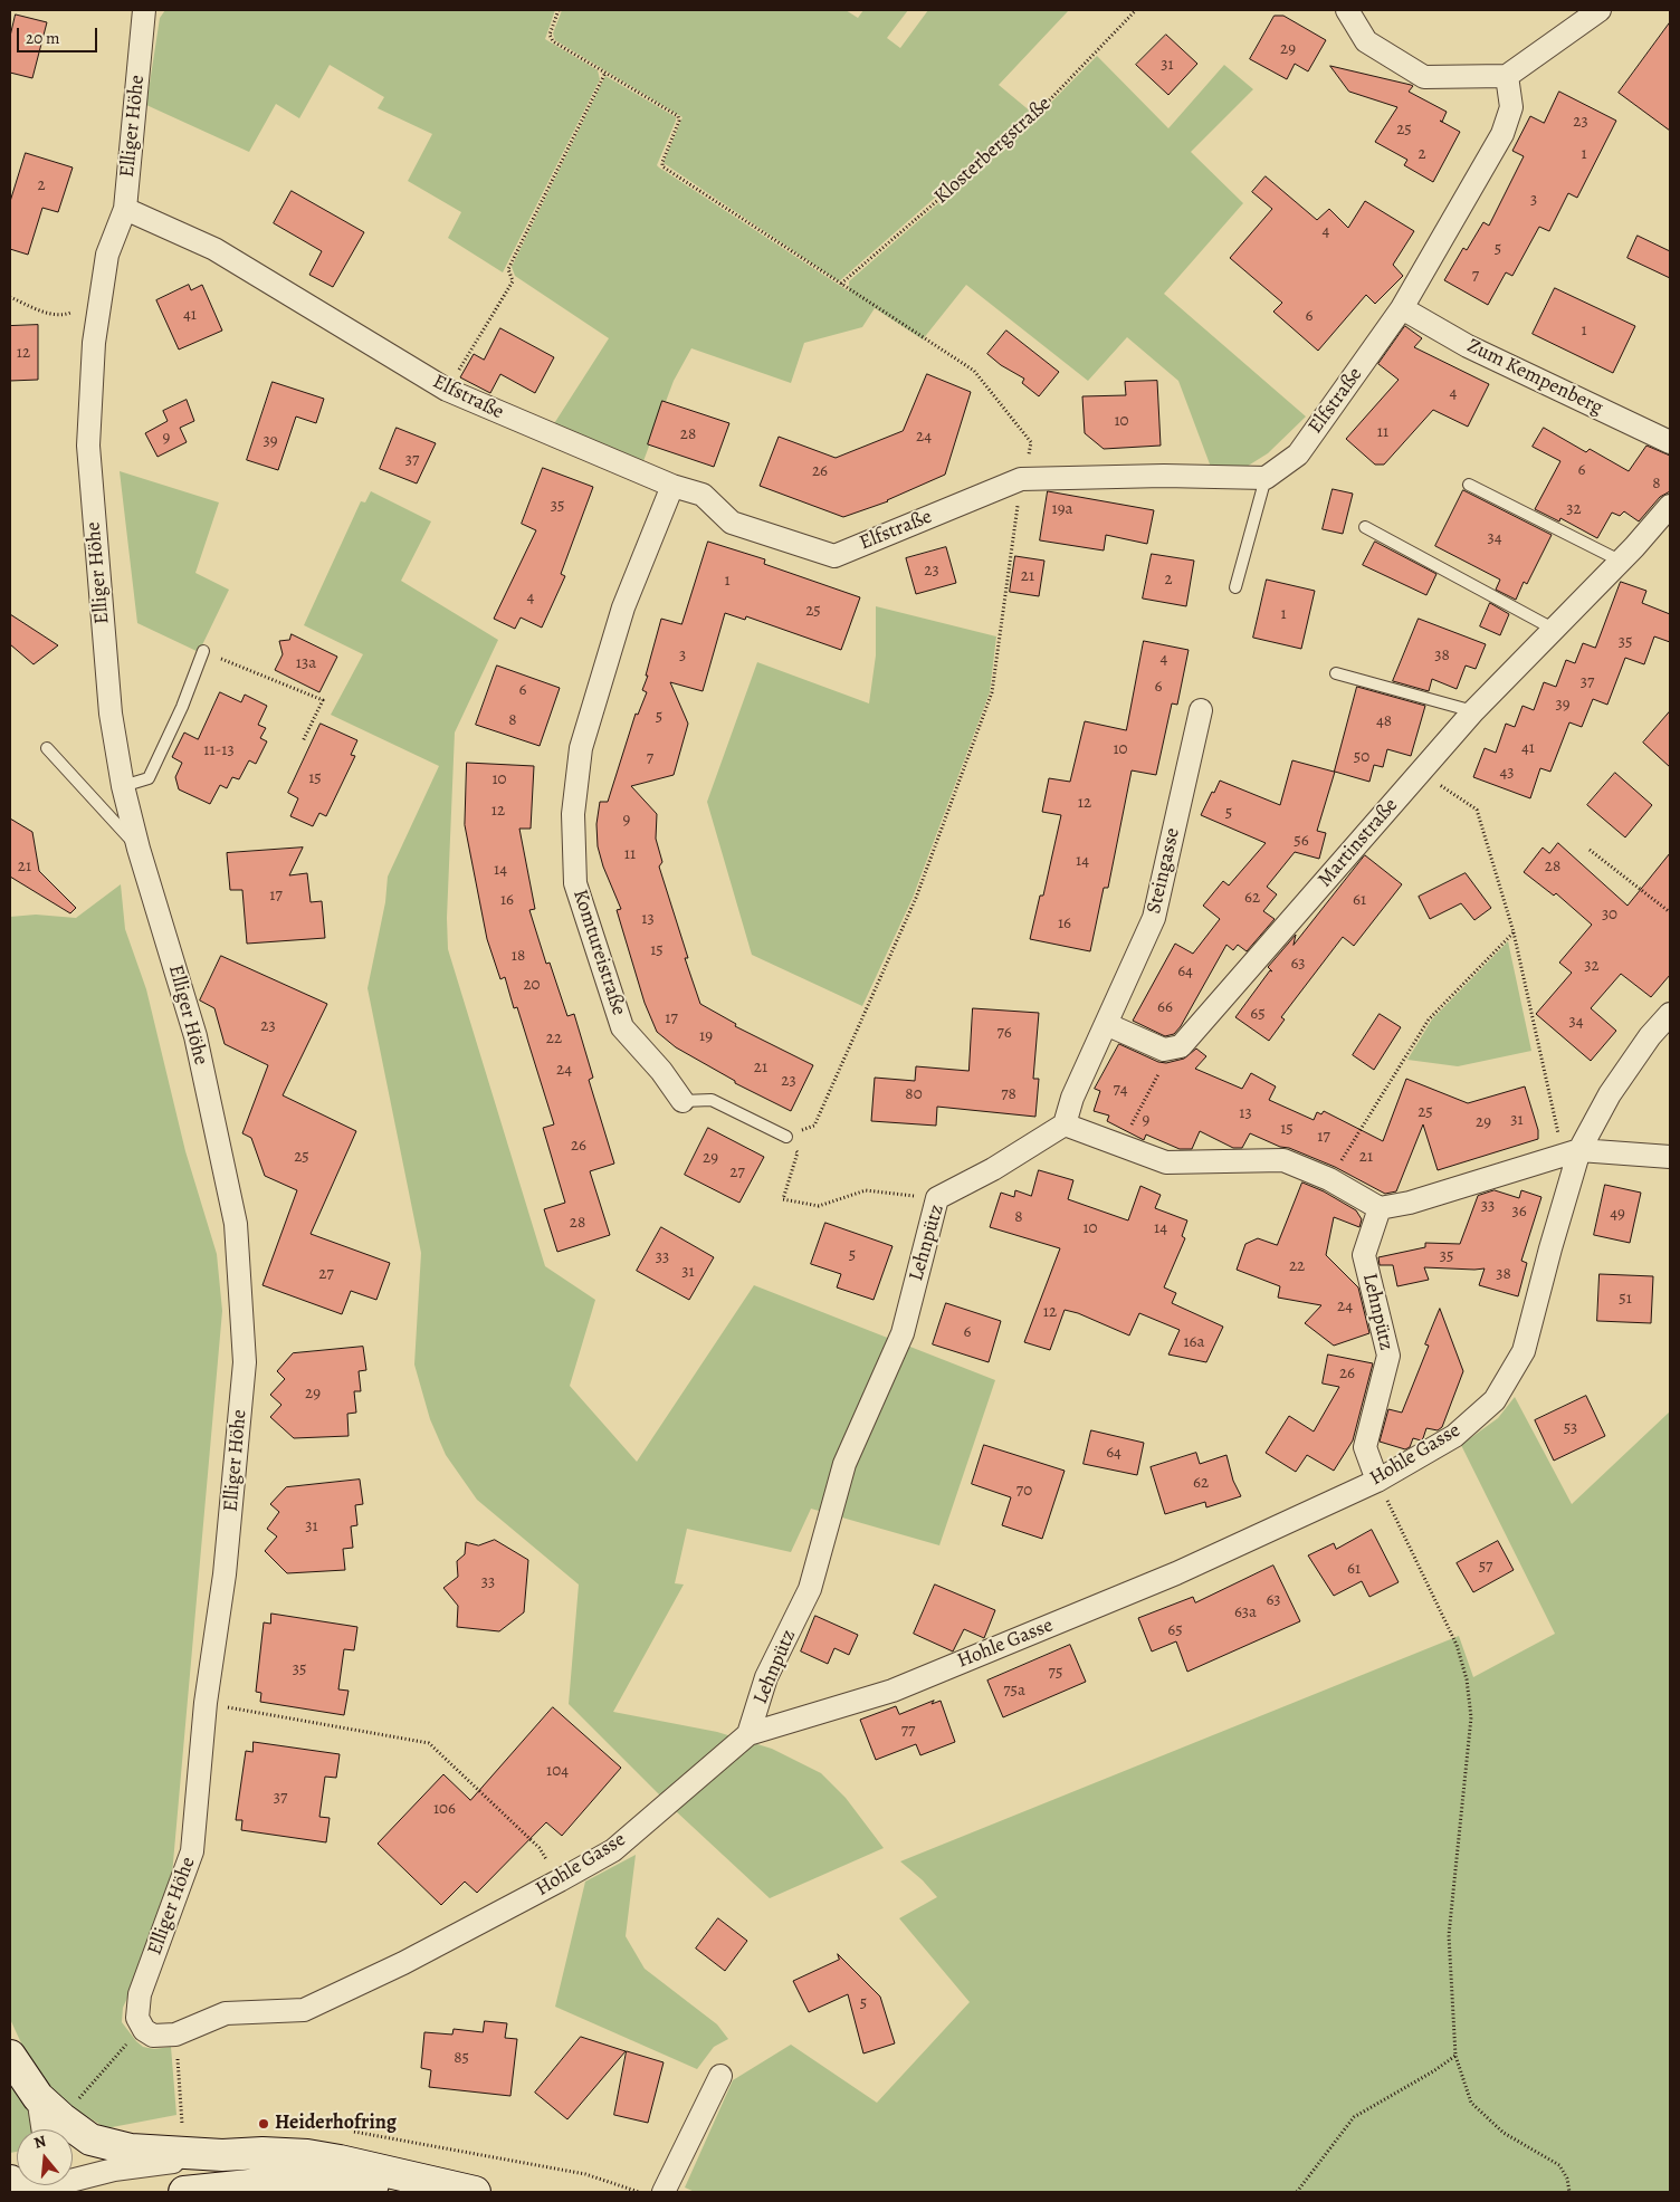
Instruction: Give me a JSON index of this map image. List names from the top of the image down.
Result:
{
  "streets": {
    "street": [
      "Elliger Höhe",
      "Zum Kempenberg",
      "Elfstraße",
      "Martinstraße",
      "Steingasse",
      "Komtureistraße",
      "Lehnpütz",
      "Hohle Gasse"
    ],
    "path": ["Klosterbergstraße"]
  },
  "crossings": [
    ["Elliger Höhe", "Elfstraße"],
    ["Elliger Höhe", "Hohle Gasse"],
    ["Zum Kempenberg", "Elfstraße"],
    ["Elfstraße", "Komtureistraße"],
    ["Lehnpütz", "Hohle Gasse"]
  ],
  "places": ["Heiderhofring"],
  "house_numbers": [
    "29",
    "31",
    "23",
    "25",
    "2",
    "1",
    "2",
    "3",
    "4",
    "5",
    "7",
    "41",
    "6",
    "1",
    "12",
    "4",
    "10",
    "11",
    "28",
    "24",
    "9",
    "39",
    "37",
    "6",
    "26",
    "8",
    "35",
    "19a",
    "32",
    "34",
    "23",
    "21",
    "2",
    "1",
    "4",
    "25",
    "1",
    "35",
    "3",
    "38",
    "4",
    "13a",
    "37",
    "6",
    "6",
    "39",
    "5",
    "8",
    "48",
    "41",
    "10",
    "11-13",
    "50",
    "7",
    "43",
    "15",
    "10",
    "12",
    "12",
    "5",
    "9",
    "56",
    "11",
    "14",
    "21",
    "28",
    "14",
    "17",
    "62",
    "16",
    "61",
    "30",
    "13",
    "16",
    "15",
    "18",
    "63",
    "32",
    "64",
    "20",
    "66",
    "65",
    "17",
    "34",
    "23",
    "76",
    "19",
    "22",
    "21",
    "24",
    "23",
    "74",
    "80",
    "78",
    "25",
    "13",
    "9",
    "31",
    "29",
    "15",
    "17",
    "26",
    "25",
    "21",
    "29",
    "27",
    "33",
    "36",
    "49",
    "8",
    "28",
    "10",
    "14",
    "5",
    "35",
    "33",
    "22",
    "31",
    "27",
    "38",
    "51",
    "24",
    "12",
    "6",
    "16a",
    "26",
    "29",
    "53",
    "64",
    "62",
    "70",
    "31",
    "57",
    "61",
    "33",
    "63",
    "63a",
    "65",
    "35",
    "75",
    "75a",
    "77",
    "104",
    "37",
    "106",
    "5",
    "85"
  ],
  "scale_bar": "20 m",
  "north": "top"
}
